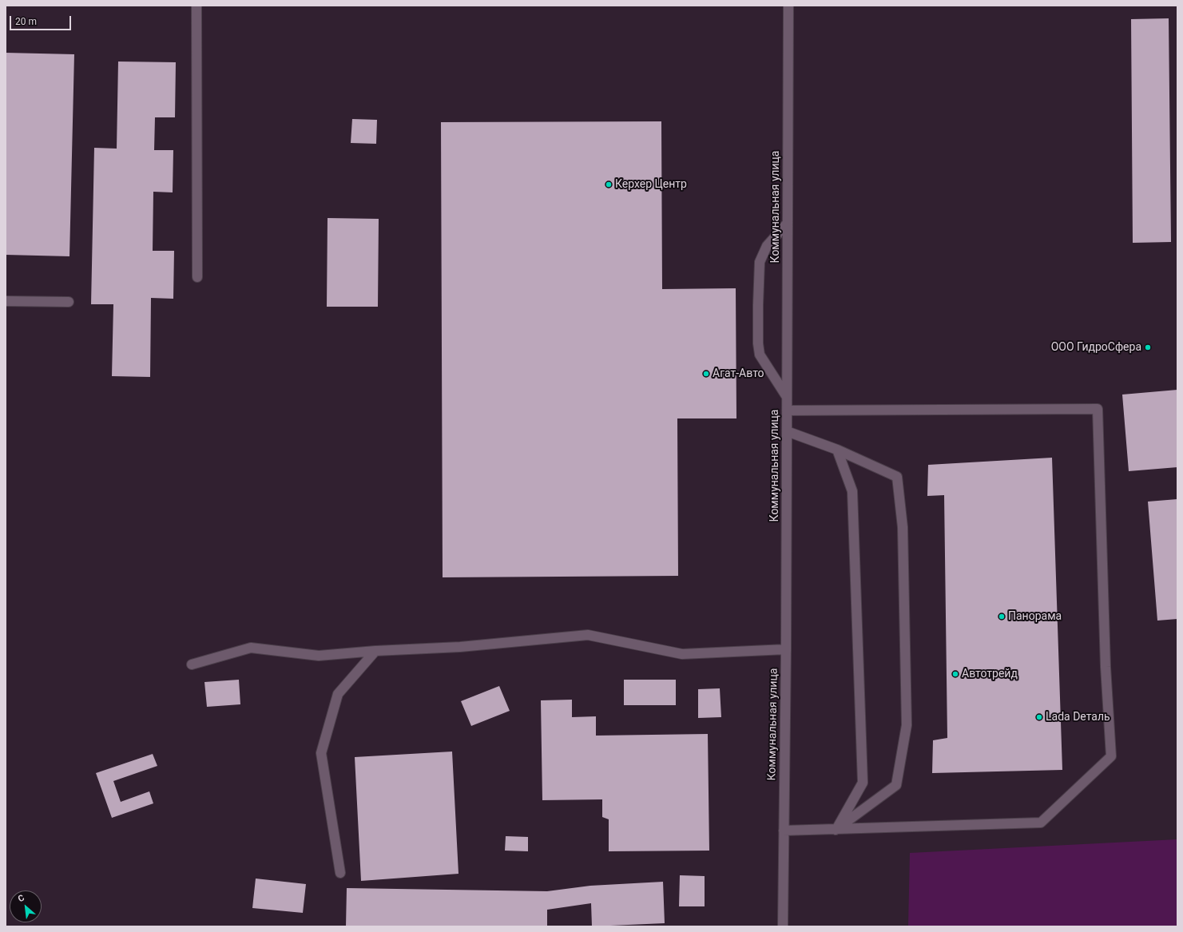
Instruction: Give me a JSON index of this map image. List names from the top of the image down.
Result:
{
  "streets": {
    "street": ["Коммунальная улица"]
  },
  "places": [
    "Керхер Центр",
    "ООО ГидроСфера",
    "Агат-Авто",
    "Панорама",
    "Автотрейд",
    "Lada Dеталь"
  ],
  "scale_bar": "20 m",
  "north": "top left"
}
